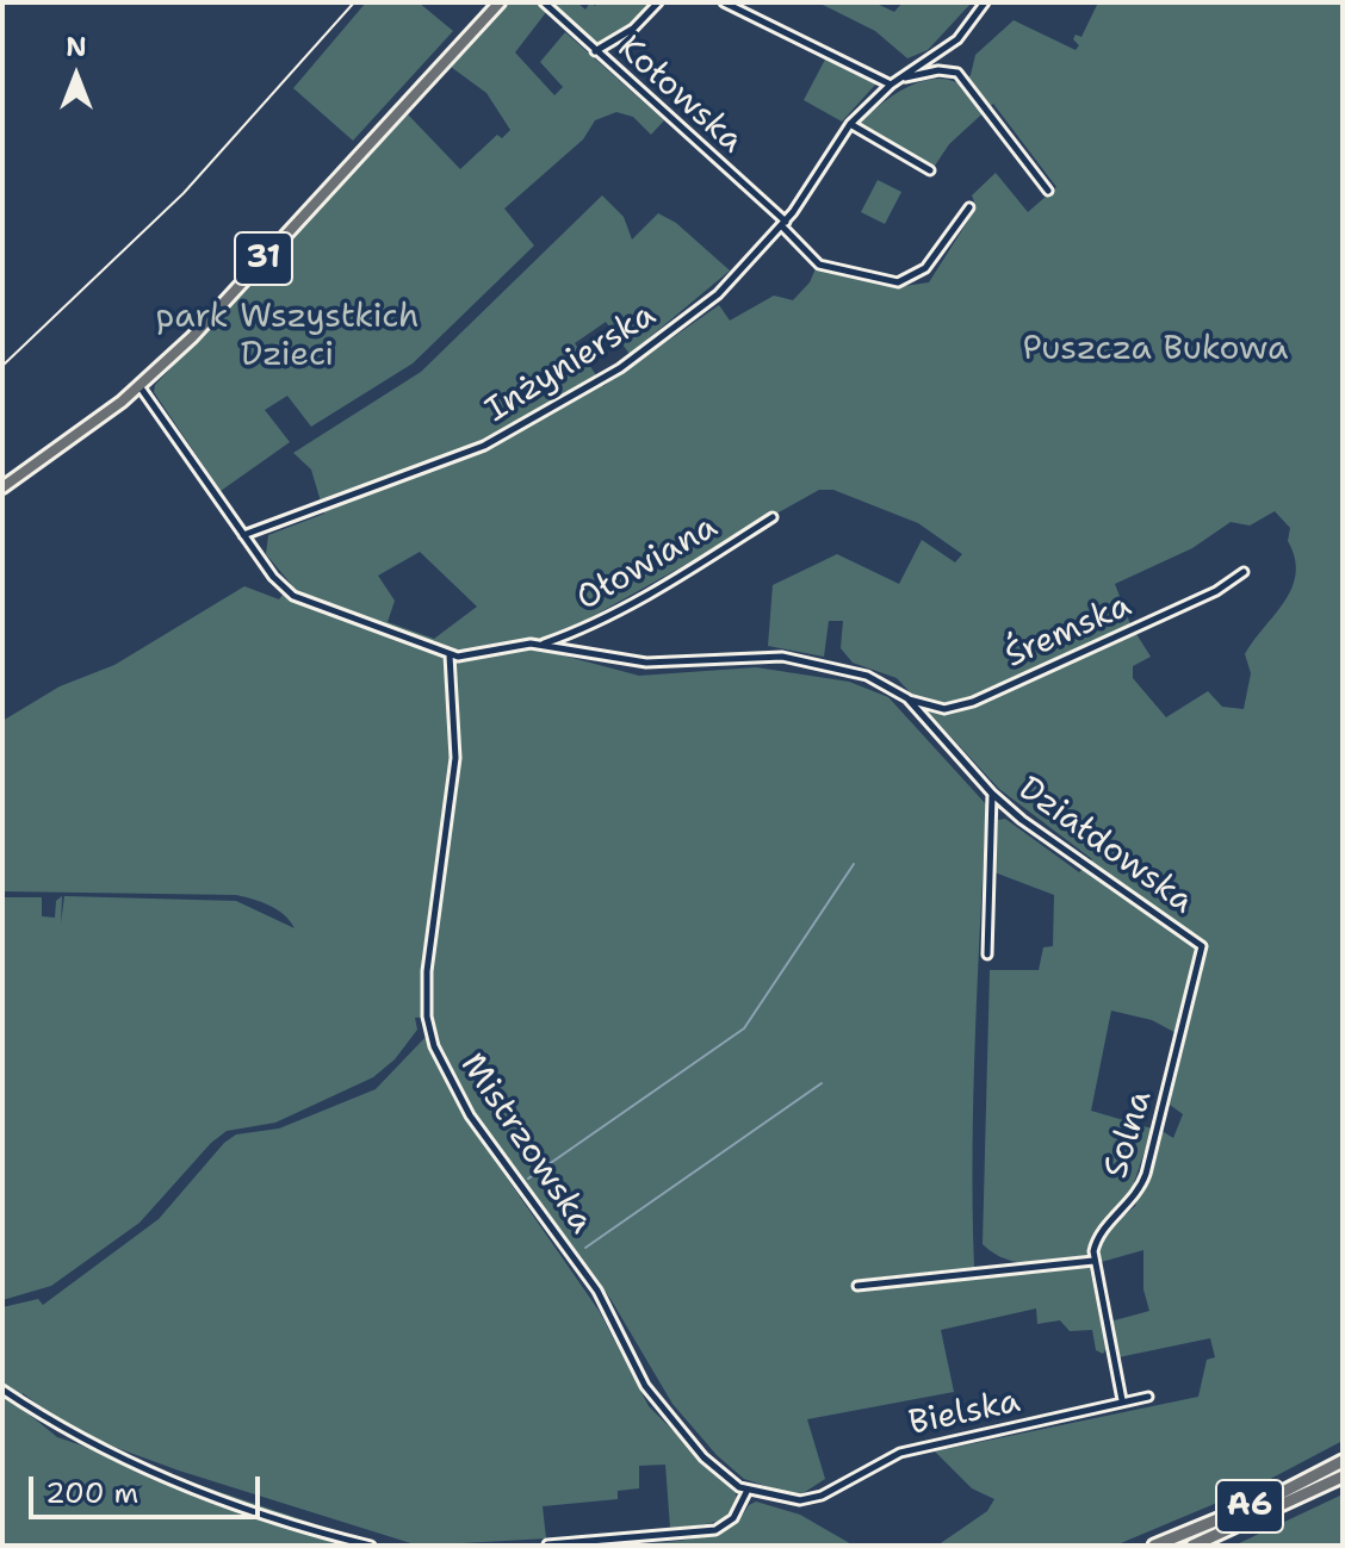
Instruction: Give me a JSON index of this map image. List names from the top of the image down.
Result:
{
  "streets": {
    "highway": ["A6"],
    "main road": ["31"],
    "street": [
      "Kołowska",
      "Inżynierska",
      "Ołowiana",
      "Śremska",
      "Działdowska",
      "Solna",
      "Mistrzowska",
      "Bielska"
    ]
  },
  "crossings": [
    ["Kołowska", "Inżynierska"],
    ["Ołowiana", "Działdowska"],
    ["Śremska", "Działdowska"],
    ["Działdowska", "Solna"],
    ["Mistrzowska", "Bielska"]
  ],
  "parks": ["park Wszystkich Dzieci", "Puszcza Bukowa"],
  "scale_bar": "200 m",
  "north": "top"
}
